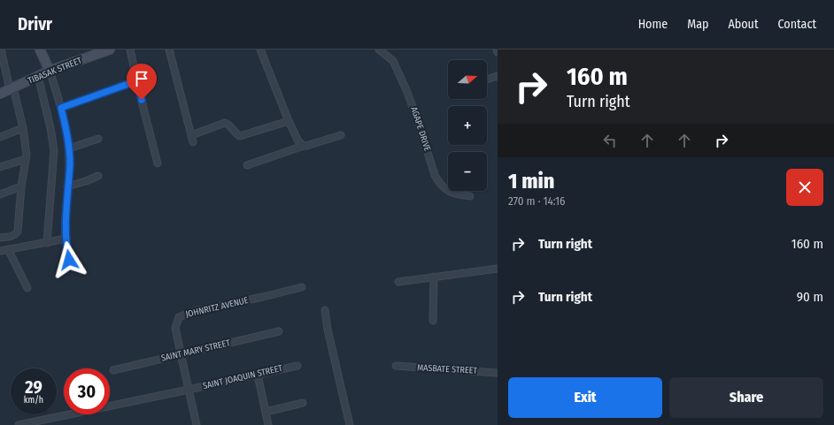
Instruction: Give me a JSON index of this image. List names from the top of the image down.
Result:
{
  "streets": {
    "street": [
      "TIBASAK STREET",
      "AGAPE DRIVE",
      "JOHNRITZ AVENUE",
      "SAINT MARY STREET",
      "MASBATE STREET",
      "SAINT JOAQUIN STREET"
    ]
  },
  "crossings": [
    ["JOHNRITZ AVENUE", "SAINT MARY STREET"],
    ["JOHNRITZ AVENUE", "SAINT JOAQUIN STREET"]
  ],
  "north": "right",
  "page": {
    "header": "Drivr",
    "nav": [
      "Home",
      "Map",
      "About",
      "Contact"
    ],
    "turn": ["160 m", "Turn right"],
    "map_buttons": ["+", "−"],
    "heading": ["1 min", "270 m · 14:16"],
    "list": [
      {
        "name": "Turn right",
        "value": "160 m"
      },
      {
        "name": "Turn right",
        "value": "90 m"
      }
    ],
    "speed": "29 km/h",
    "limit": "30",
    "buttons": ["Exit", "Share"]
  }
}
